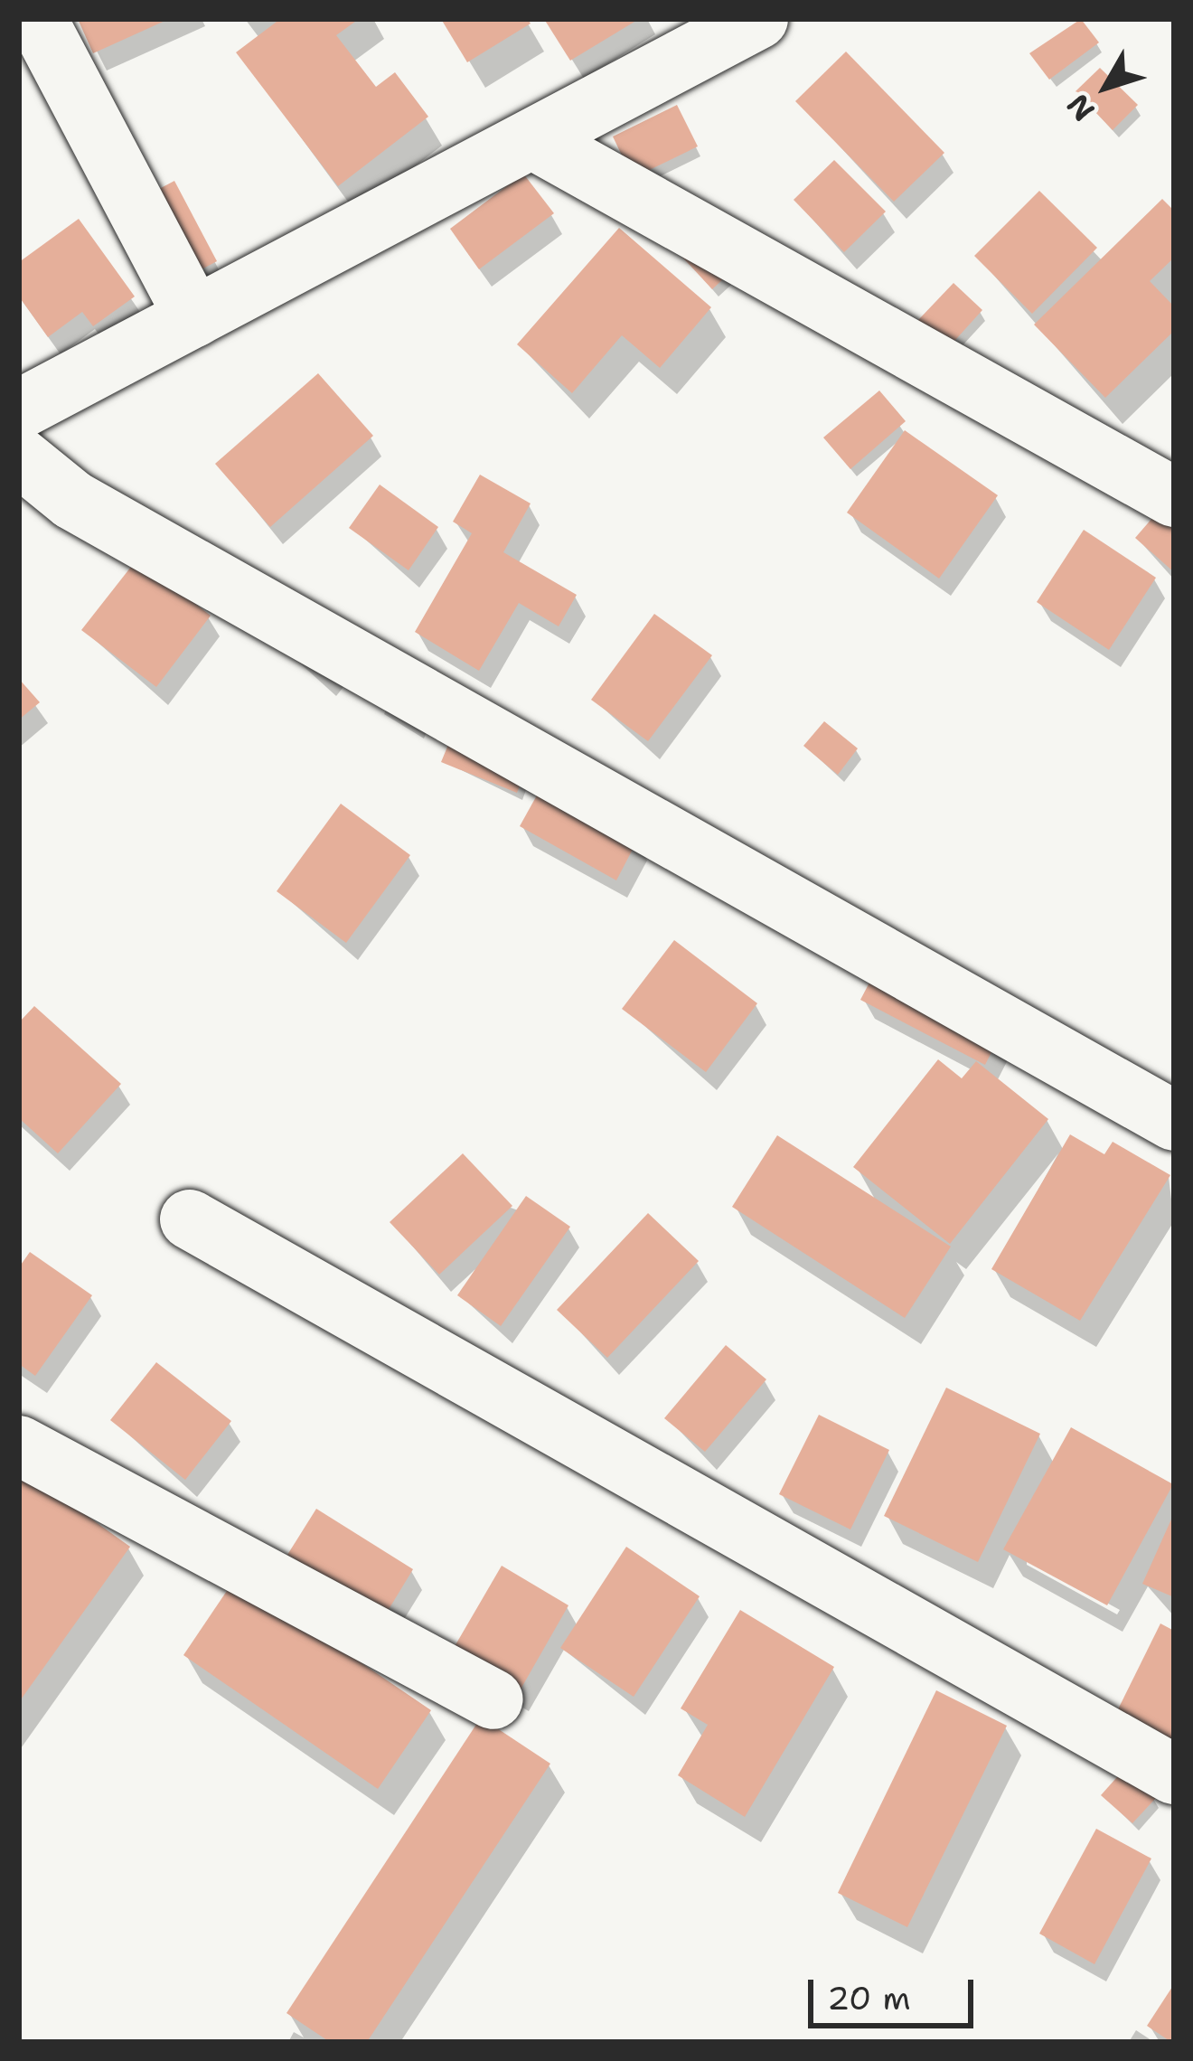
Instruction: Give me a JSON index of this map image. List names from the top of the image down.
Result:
{
  "scale_bar": "20 m",
  "north": "bottom left"
}
